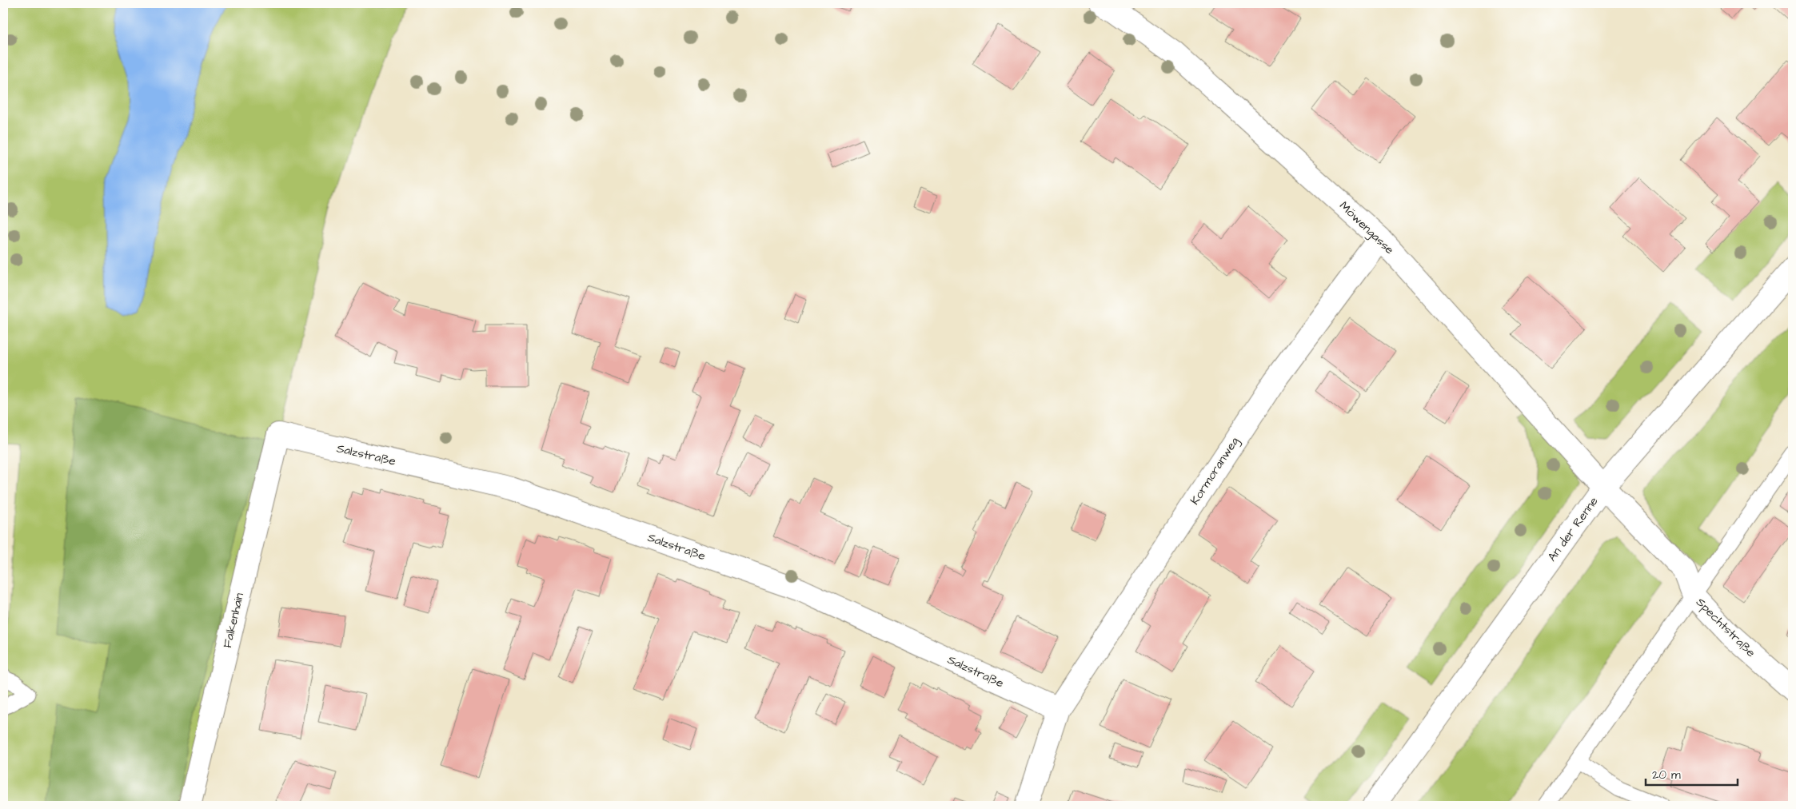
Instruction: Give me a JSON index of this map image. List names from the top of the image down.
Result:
{
  "streets": {
    "street": [
      "Möwengasse",
      "Salzstraße",
      "Kormoranweg",
      "An der Renne",
      "Falkenhain",
      "Spechtstraße"
    ]
  },
  "crossings": [
    ["Möwengasse", "Kormoranweg"],
    ["Möwengasse", "An der Renne"],
    ["Möwengasse", "Spechtstraße"],
    ["Salzstraße", "Kormoranweg"],
    ["Salzstraße", "Falkenhain"],
    ["An der Renne", "Spechtstraße"]
  ],
  "scale_bar": "20 m"
}
